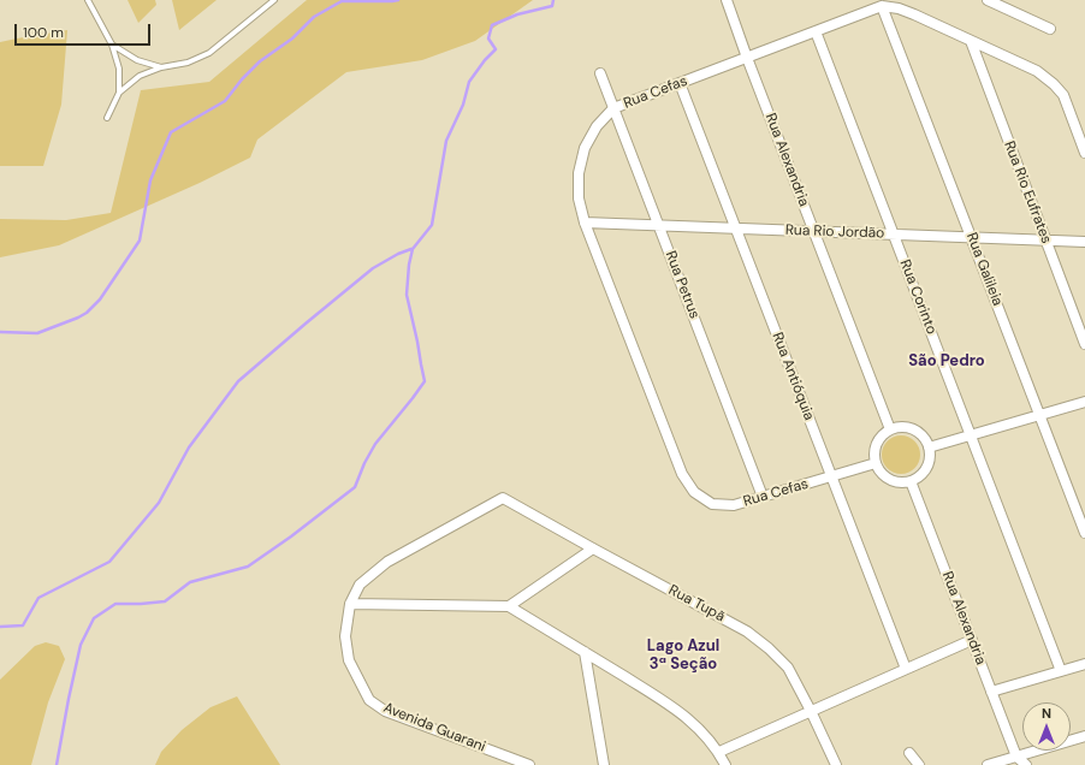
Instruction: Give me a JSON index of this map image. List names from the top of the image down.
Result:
{
  "streets": {
    "street": [
      "Rua Cefas",
      "Rua Alexandria",
      "Rua Rio Eufrates",
      "Rua Rio Jordão",
      "Rua Galileia",
      "Rua Petrus",
      "Rua Corinto",
      "Rua Antióquia",
      "Rua Tupã",
      "Avenida Guarani"
    ]
  },
  "crossings": [
    ["Rua Cefas", "Rua Alexandria"],
    ["Rua Cefas", "Rua Rio Jordão"],
    ["Rua Cefas", "Rua Galileia"],
    ["Rua Cefas", "Rua Petrus"],
    ["Rua Cefas", "Rua Corinto"],
    ["Rua Cefas", "Rua Antióquia"],
    ["Rua Alexandria", "Rua Rio Jordão"],
    ["Rua Rio Eufrates", "Rua Rio Jordão"],
    ["Rua Rio Jordão", "Rua Galileia"],
    ["Rua Rio Jordão", "Rua Petrus"],
    ["Rua Rio Jordão", "Rua Corinto"],
    ["Rua Rio Jordão", "Rua Antióquia"],
    ["Rua Tupã", "Avenida Guarani"]
  ],
  "districts": ["São Pedro", "Lago Azul 3ª Seção"],
  "scale_bar": "100 m",
  "north": "top"
}
